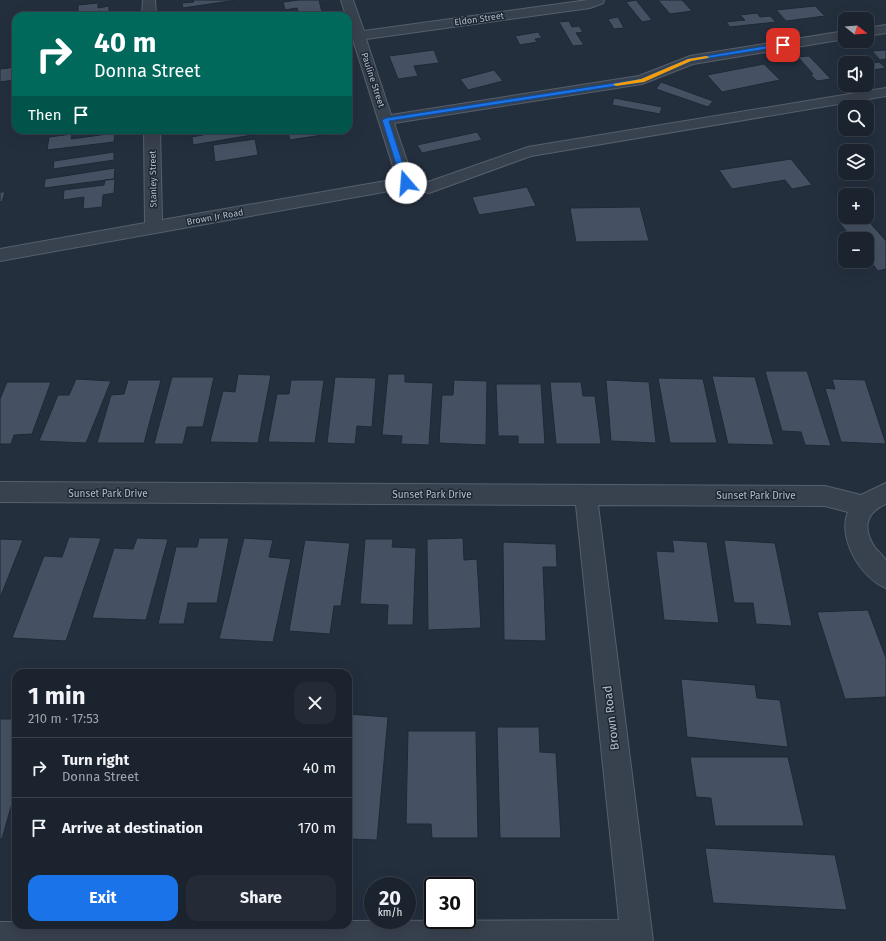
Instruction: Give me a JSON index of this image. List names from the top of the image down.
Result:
{
  "streets": {
    "street": [
      "Eldon Street",
      "Pauline Street",
      "Stanley Street",
      "Brown Jr Road",
      "Sunset Park Drive",
      "Brown Road"
    ]
  },
  "crossings": [
    ["Eldon Street", "Pauline Street"],
    ["Pauline Street", "Brown Jr Road"],
    ["Stanley Street", "Brown Jr Road"],
    ["Sunset Park Drive", "Brown Road"]
  ],
  "north": "right",
  "page": {
    "map_buttons": ["+", "−"],
    "turn": ["40 m", "Donna Street"],
    "then": "Then",
    "heading": ["1 min", "210 m · 17:53"],
    "list": [
      {
        "name": "Turn right",
        "note": "Donna Street",
        "value": "40 m"
      },
      {
        "name": "Arrive at destination",
        "value": "170 m"
      }
    ],
    "buttons": ["Exit", "Share"],
    "speed": "20 km/h",
    "limit": "30"
  }
}
